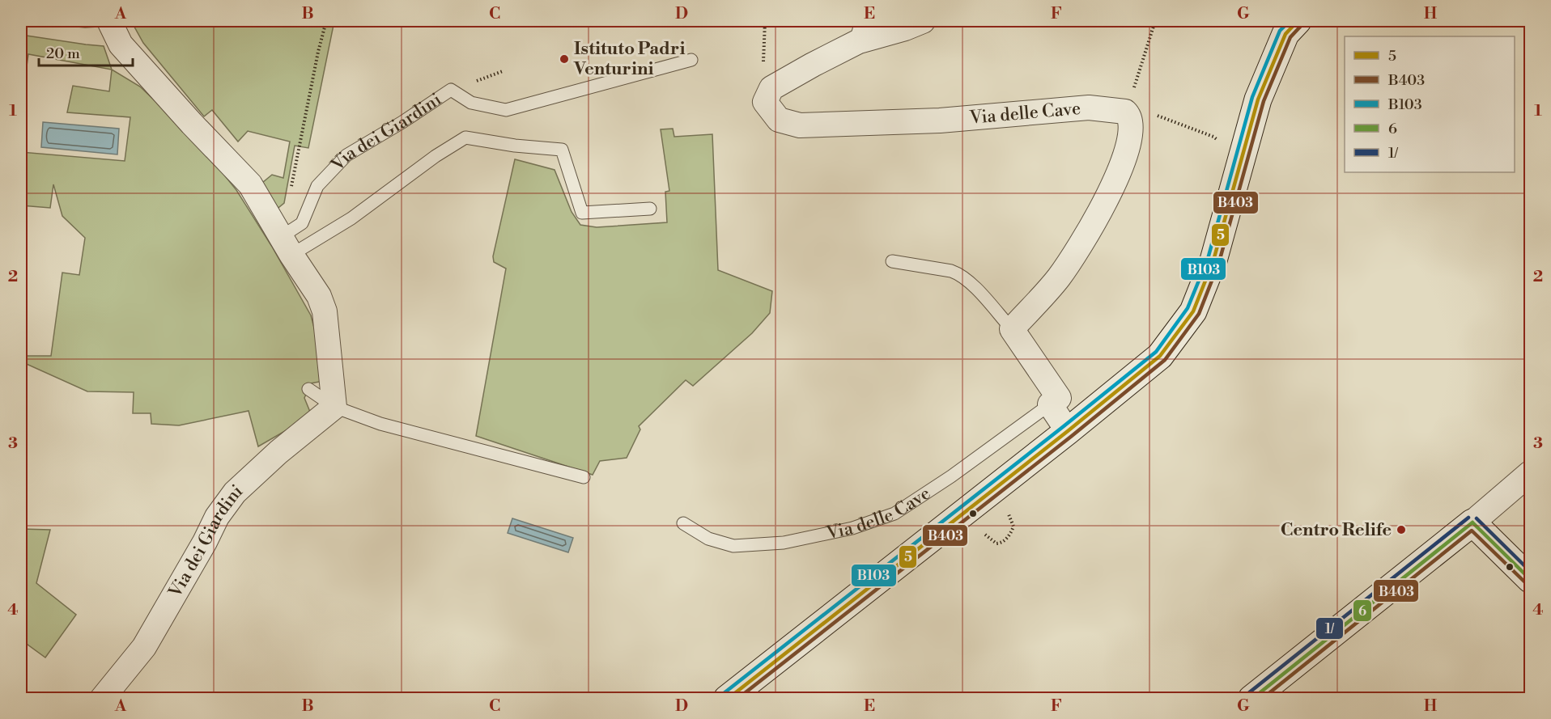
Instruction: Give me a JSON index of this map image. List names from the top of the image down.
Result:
{
  "streets": {
    "street": ["Via delle Cave", "Via dei Giardini"]
  },
  "places": ["Istituto Padri Venturini", "Centro Relife"],
  "lines": [
    "transit line 5",
    "transit line B103",
    "transit line B403",
    "transit line 1/",
    "transit line 6"
  ],
  "legend": [
    "5",
    "B403",
    "B103",
    "6",
    "1/"
  ],
  "scale_bar": "20 m",
  "grid": {
    "columns": [
      "A",
      "B",
      "C",
      "D",
      "E",
      "F",
      "G",
      "H"
    ],
    "rows": [
      "1",
      "2",
      "3",
      "4"
    ]
  }
}
